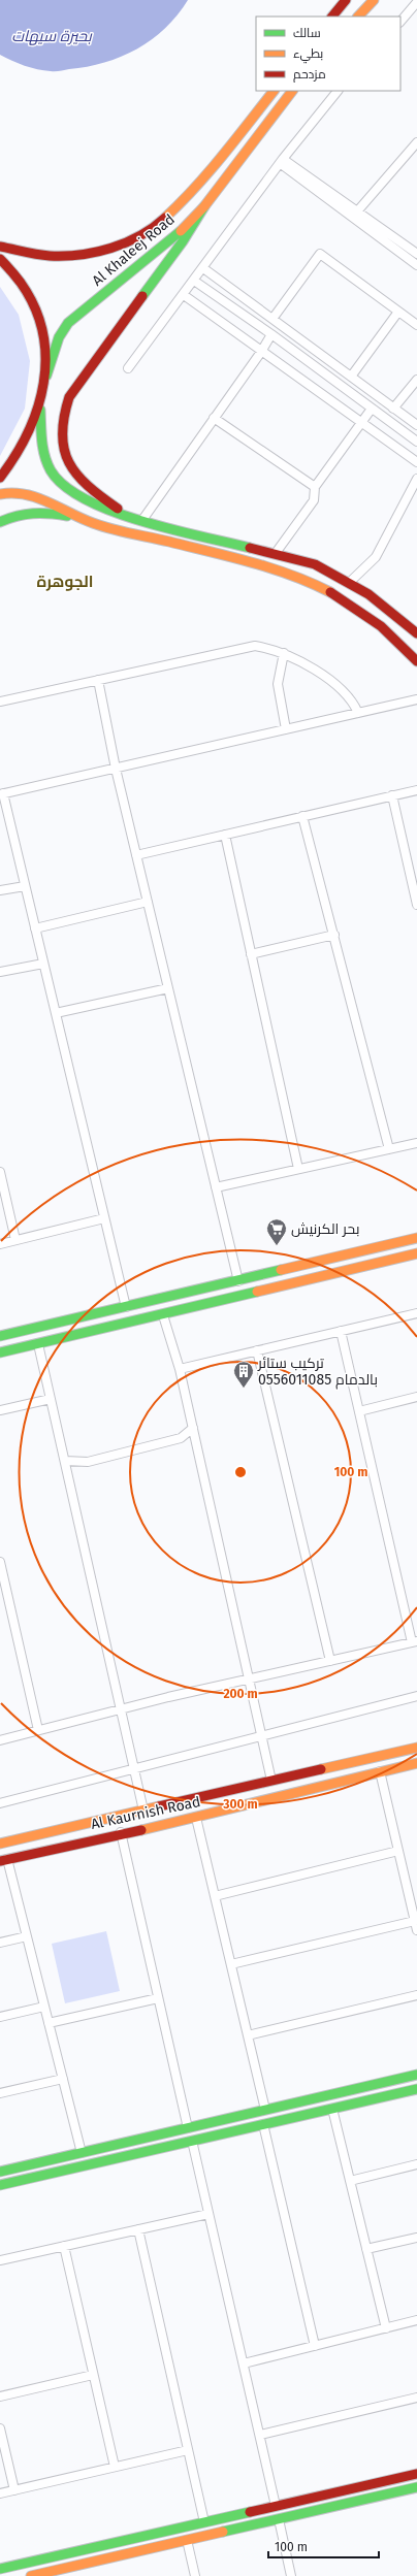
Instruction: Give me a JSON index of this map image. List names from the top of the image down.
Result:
{
  "streets": {
    "street": ["Al Khaleej Road", "Al Kaurnish Road"]
  },
  "districts": ["الجوهرة"],
  "water": ["بحيرة سيهات"],
  "places": {
    "supermarket": ["بحر الكرنيش"],
    "building": ["تركيب ستائر بالدمام 0556011085"]
  },
  "legend": ["سالك", "بطيء", "مزدحم"],
  "scale_bar": "100 m",
  "rings": ["100 m", "200 m", "300 m"]
}
